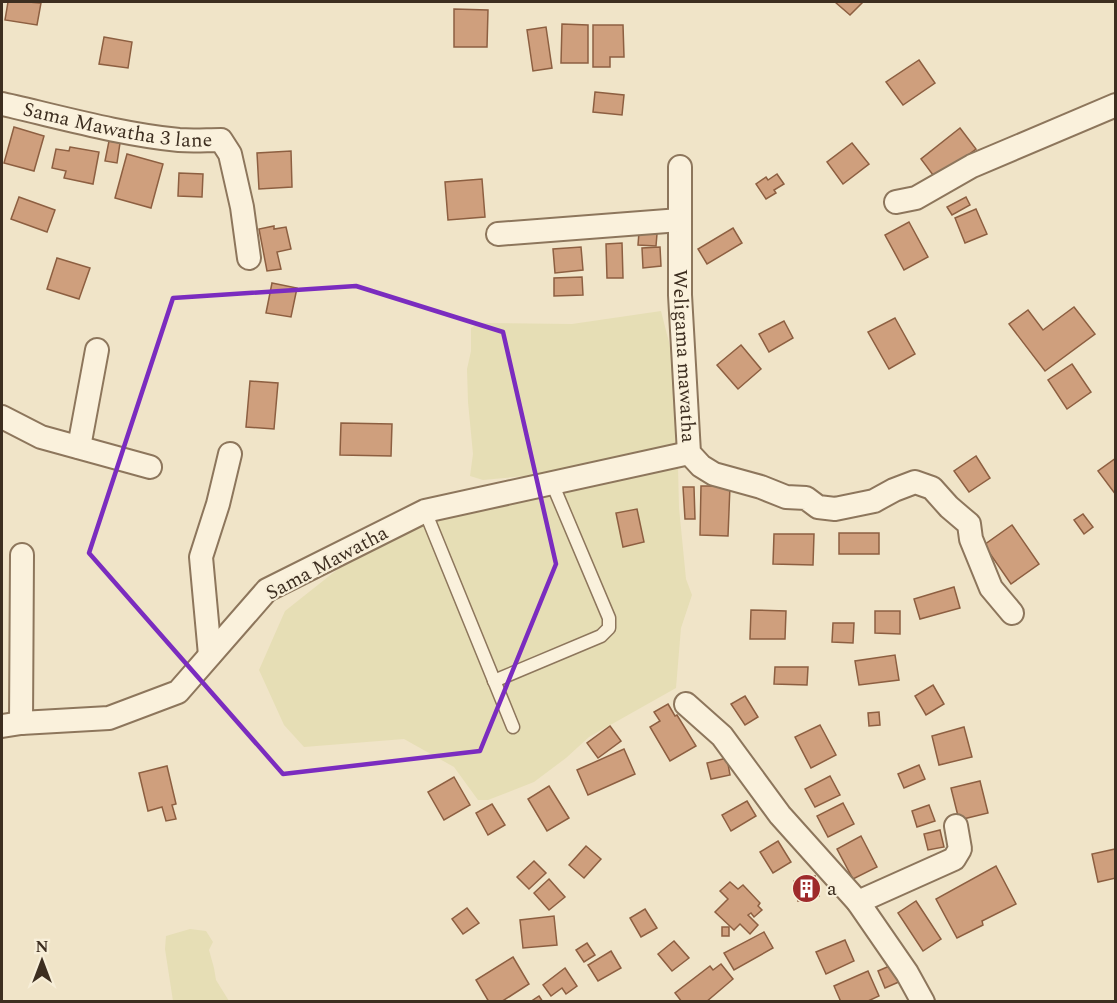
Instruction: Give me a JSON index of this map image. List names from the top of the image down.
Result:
{
  "streets": {
    "street": ["Sama Mawatha 3 lane", "Weligama mawatha", "Sama Mawatha"]
  },
  "crossings": [
    ["Weligama mawatha", "Sama Mawatha"]
  ],
  "places": {
    "building": ["a"]
  },
  "north": "top"
}
